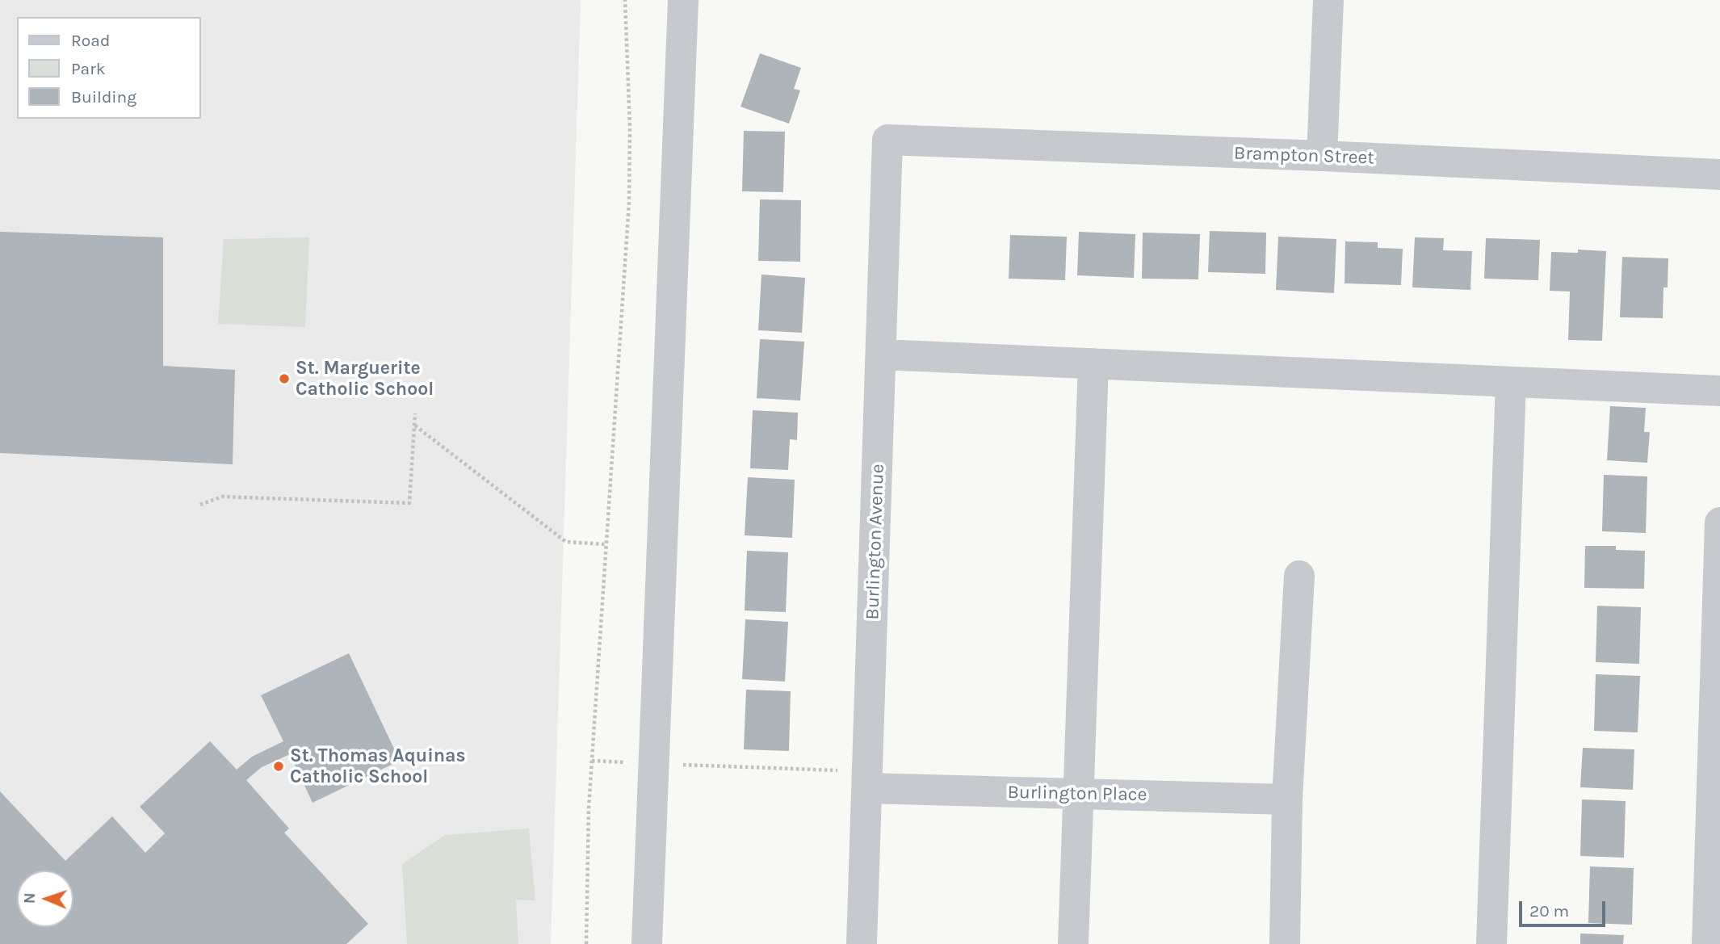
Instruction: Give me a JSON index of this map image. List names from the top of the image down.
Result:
{
  "streets": {
    "street": ["Brampton Street", "Burlington Avenue", "Burlington Place"]
  },
  "crossings": [
    ["Brampton Street", "Burlington Avenue"],
    ["Burlington Avenue", "Burlington Place"]
  ],
  "places": ["St. Marguerite Catholic School", "St. Thomas Aquinas Catholic School"],
  "legend": ["Road", "Park", "Building"],
  "scale_bar": "20 m",
  "north": "left"
}
